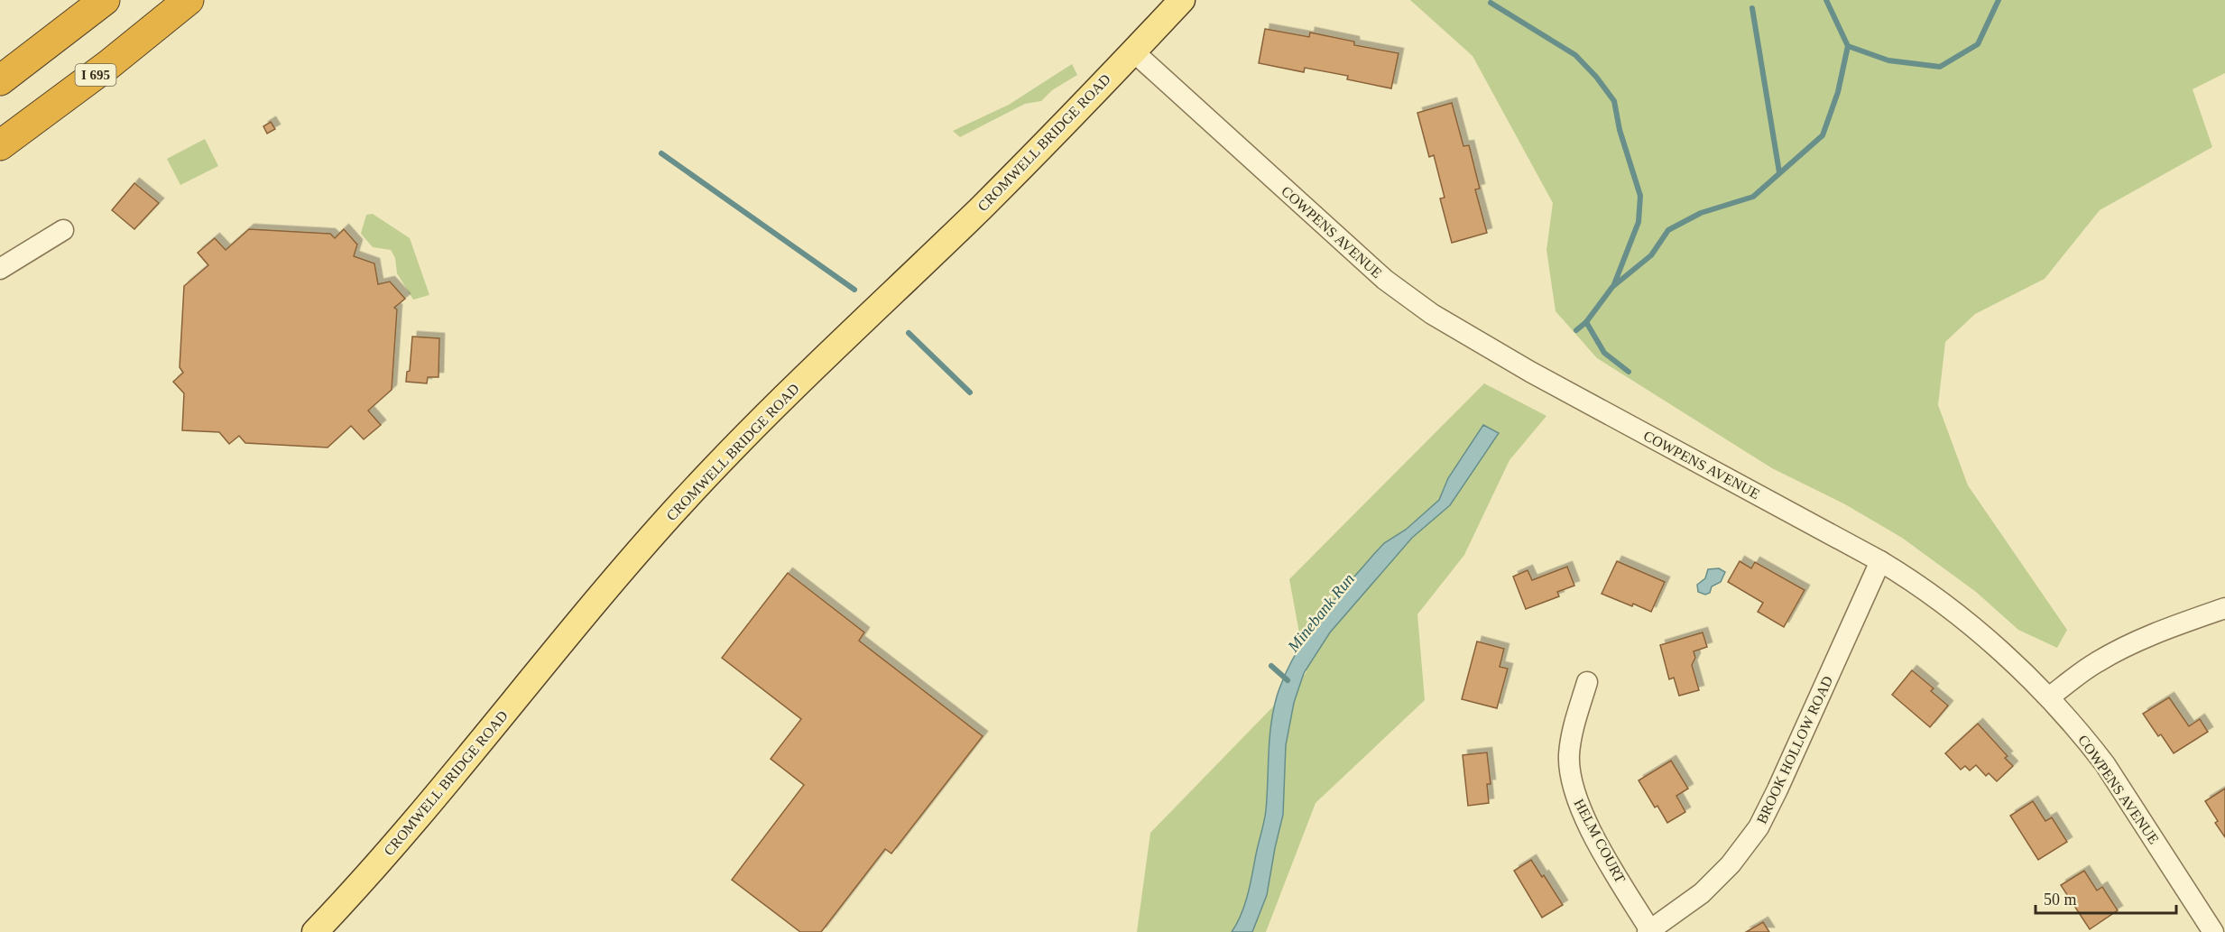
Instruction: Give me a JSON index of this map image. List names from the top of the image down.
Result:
{
  "streets": {
    "highway": ["I 695"],
    "main road": ["CROMWELL BRIDGE ROAD"],
    "street": ["COWPENS AVENUE", "BROOK HOLLOW ROAD", "HELM COURT"]
  },
  "crossings": [
    ["CROMWELL BRIDGE ROAD", "COWPENS AVENUE"],
    ["COWPENS AVENUE", "BROOK HOLLOW ROAD"],
    ["BROOK HOLLOW ROAD", "HELM COURT"]
  ],
  "water": ["Minebank Run"],
  "scale_bar": "50 m"
}
